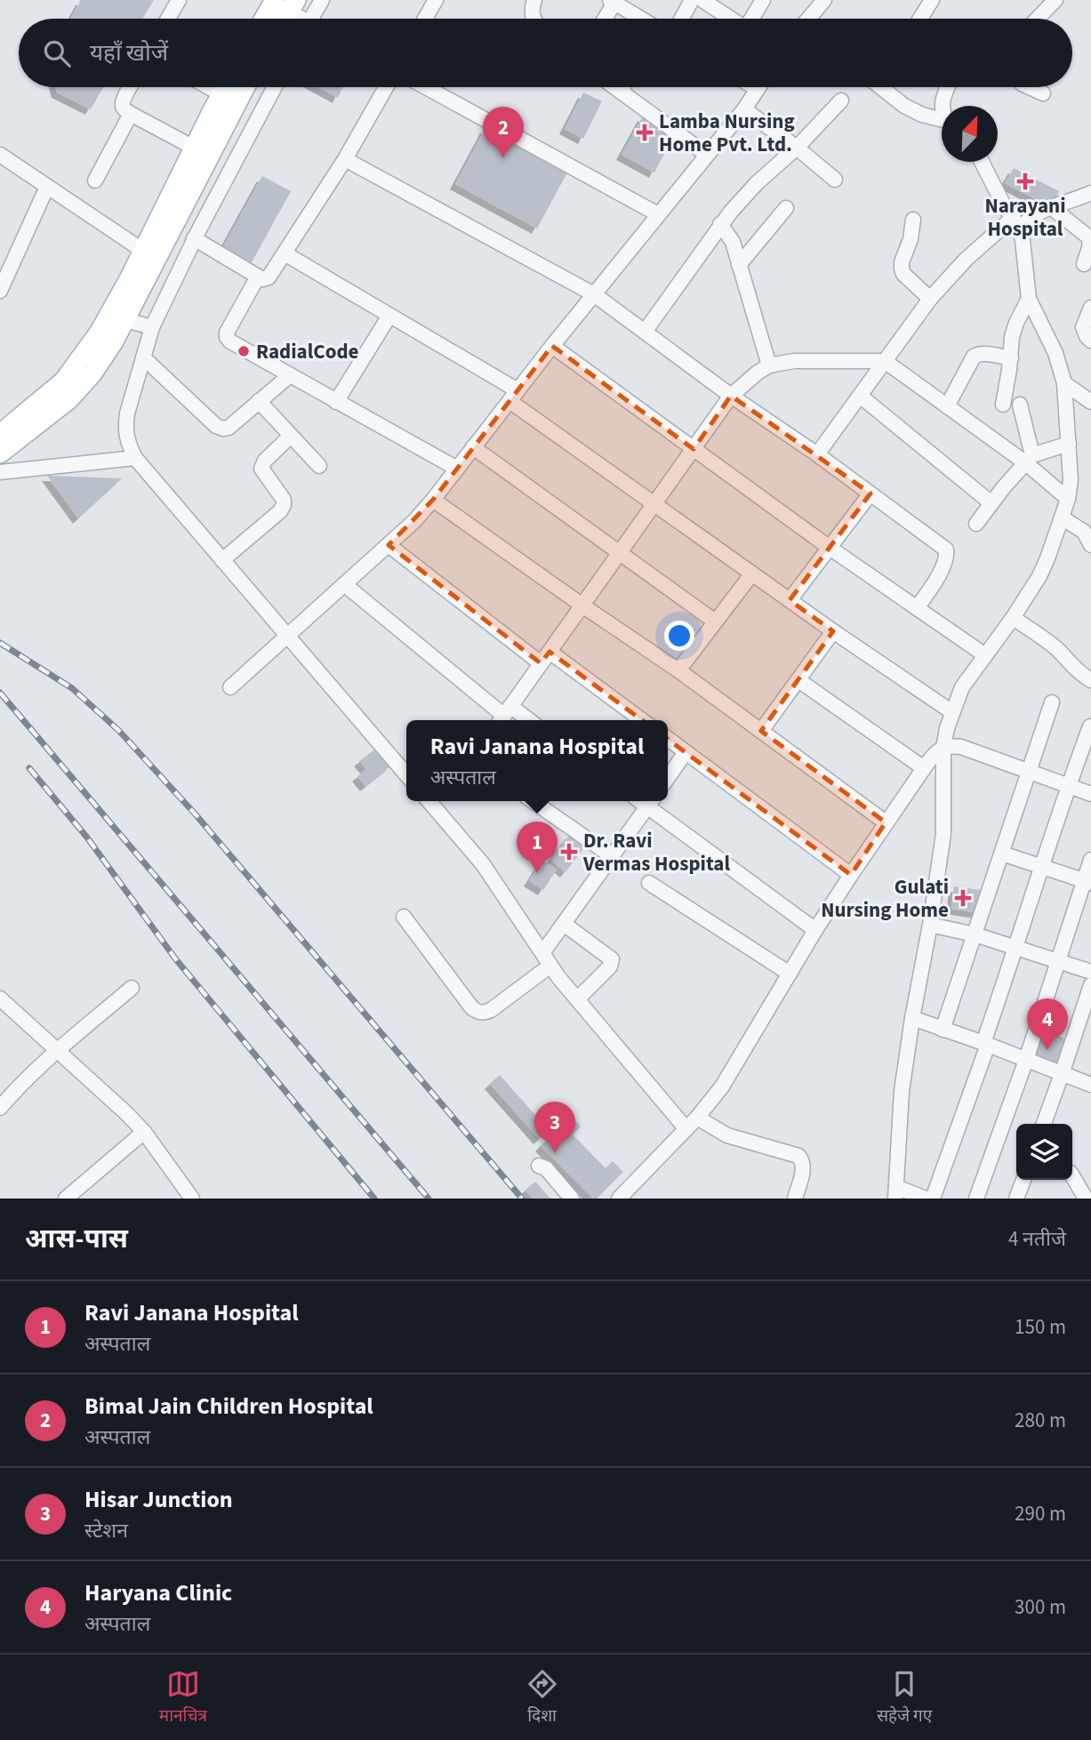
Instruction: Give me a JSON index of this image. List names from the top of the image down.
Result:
{
  "places": {
    "health": [
      "Lamba Nursing Home Pvt. Ltd.",
      "Narayani Hospital",
      "Dr. Ravi Vermas Hospital",
      "Gulati Nursing Home"
    ],
    "other": ["RadialCode"]
  },
  "north": "top right",
  "page": {
    "search": "यहाँ खोजें",
    "pins": [
      "2",
      "1",
      "4",
      "3"
    ],
    "popup": ["Ravi Janana Hospital", "अस्पताल"],
    "heading": ["आस-पास", "4 नतीजे"],
    "list": [
      {
        "mark": "1",
        "name": "Ravi Janana Hospital",
        "note": "अस्पताल",
        "value": "150 m"
      },
      {
        "mark": "2",
        "name": "Bimal Jain Children Hospital",
        "note": "अस्पताल",
        "value": "280 m"
      },
      {
        "mark": "3",
        "name": "Hisar Junction",
        "note": "स्टेशन",
        "value": "290 m"
      },
      {
        "mark": "4",
        "name": "Haryana Clinic",
        "note": "अस्पताल",
        "value": "300 m"
      }
    ],
    "nav": ["मानचित्र", "दिशा", "सहेजे गए"]
  }
}
